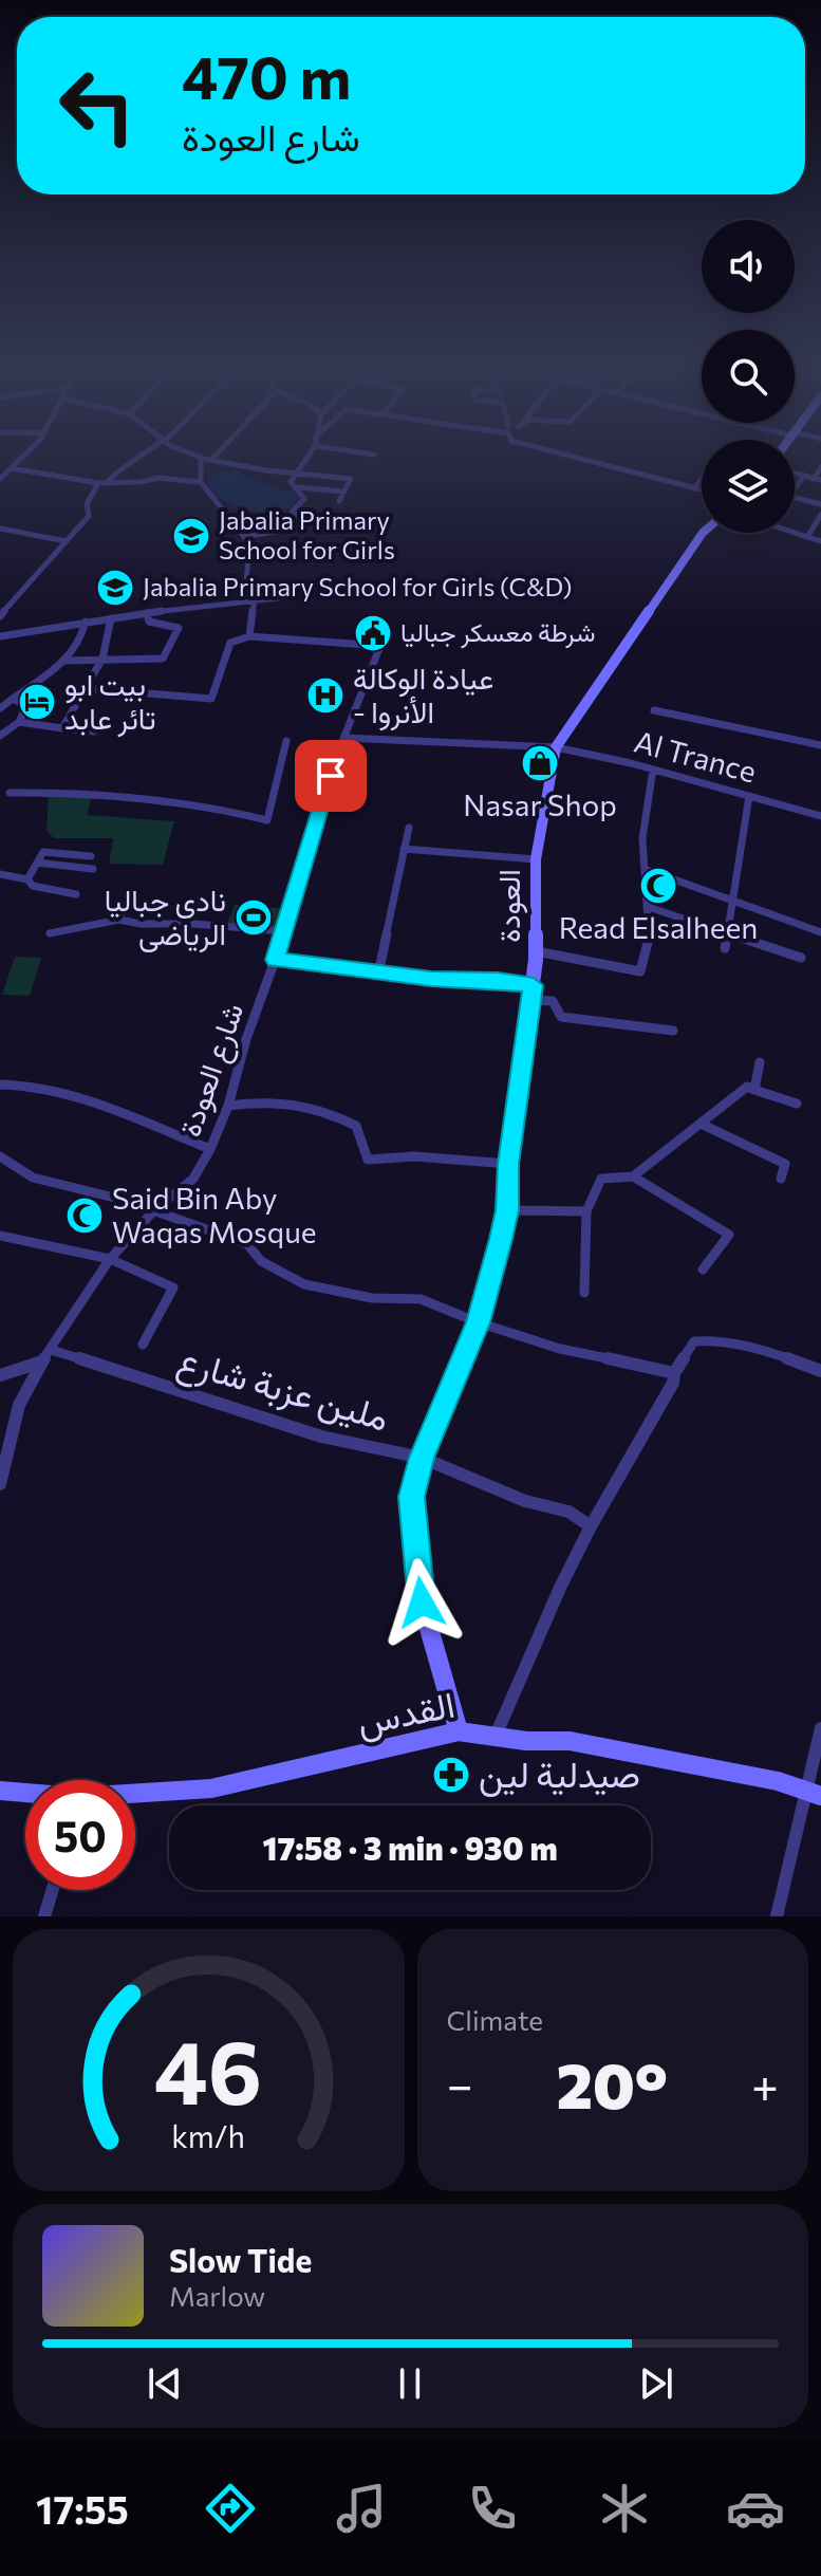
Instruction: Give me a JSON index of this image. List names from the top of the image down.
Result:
{
  "streets": {
    "main road": ["العودة", "القدس"],
    "street": ["Al Trance", "شارع العودة", "ملين عزبة شارع"]
  },
  "crossings": [
    ["Al Trance", "العودة"],
    ["Al Trance", "شارع العودة"],
    ["العودة", "ملين عزبة شارع"],
    ["العودة", "القدس"],
    ["شارع العودة", "ملين عزبة شارع"]
  ],
  "places": {
    "school or university": ["Jabalia Primary School for Girls", "Jabalia Primary School for Girls (C&D)"],
    "public building": ["شرطة معسكر جباليا"],
    "hospital": ["عيادة الوكالة - الأنروا"],
    "hotel": ["بيت ابو تائر عابد"],
    "shop": ["Nasar Shop"],
    "mosque": ["Read Elsalheen", "Said Bin Aby Waqas Mosque"],
    "sports": ["نادى جباليا الرياضى"],
    "pharmacy": ["صيدلية لين"]
  },
  "page": {
    "turn": ["470 m", "شارع العودة"],
    "limit": "50",
    "trip": "17:58 · 3 min · 930 m",
    "tile": "Climate",
    "heat": ["−", "20°", "+"],
    "song": ["Slow Tide", "Marlow"],
    "tabs": "17:55",
    "gauge": ["46", "km/h"]
  }
}
